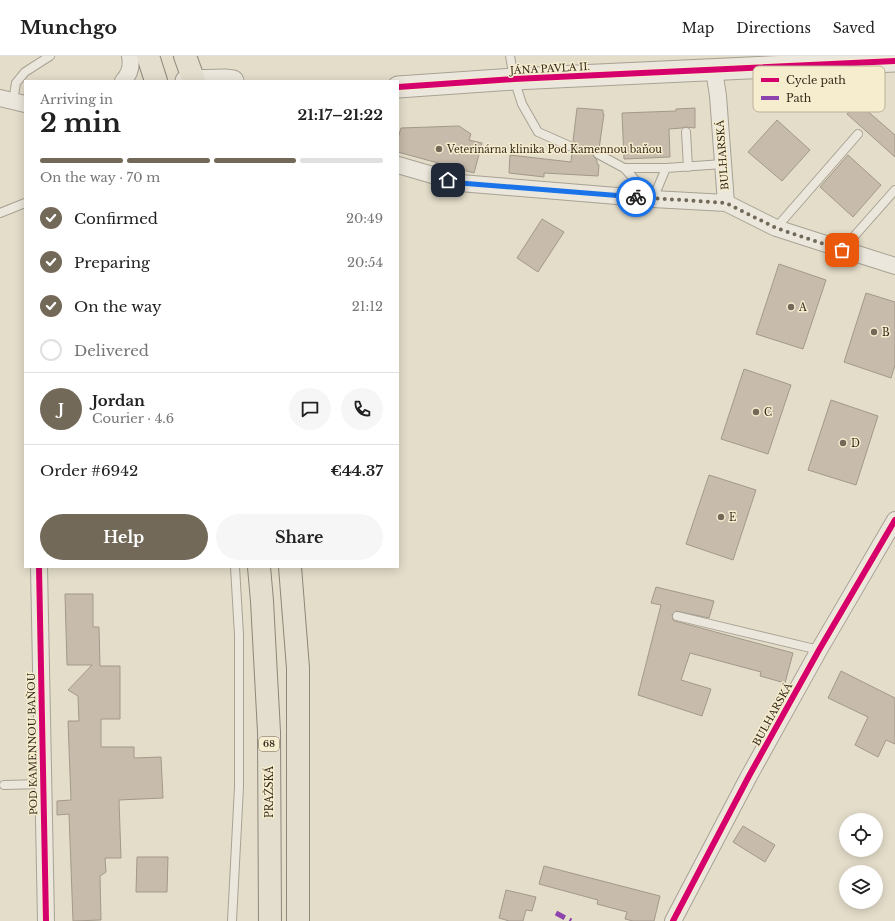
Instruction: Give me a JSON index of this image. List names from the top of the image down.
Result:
{
  "streets": {
    "main road": ["68", "PRAŽSKÁ"],
    "street": ["JÁNA PAVLA II.", "BULHARSKÁ", "POD KAMENNOU BAŇOU"]
  },
  "crossings": [
    ["JÁNA PAVLA II.", "BULHARSKÁ"]
  ],
  "places": [
    "Veterinárna klinika Pod Kamennou baňou",
    "A",
    "B",
    "C",
    "D",
    "E"
  ],
  "legend": ["Cycle path", "Path"],
  "page": {
    "header": "Munchgo",
    "nav": ["Map", "Directions", "Saved"],
    "heading": ["2 min", "Arriving in", "21:17–21:22"],
    "panel": [
      "Jordan",
      "Courier · 4.6",
      "Order #6942",
      "€44.37"
    ],
    "bar": "On the way · 70 m",
    "list": [
      ["Confirmed", "20:49"],
      ["Preparing", "20:54"],
      ["On the way", "21:12"],
      "Delivered"
    ],
    "round": "J",
    "buttons": ["Help", "Share"]
  }
}
